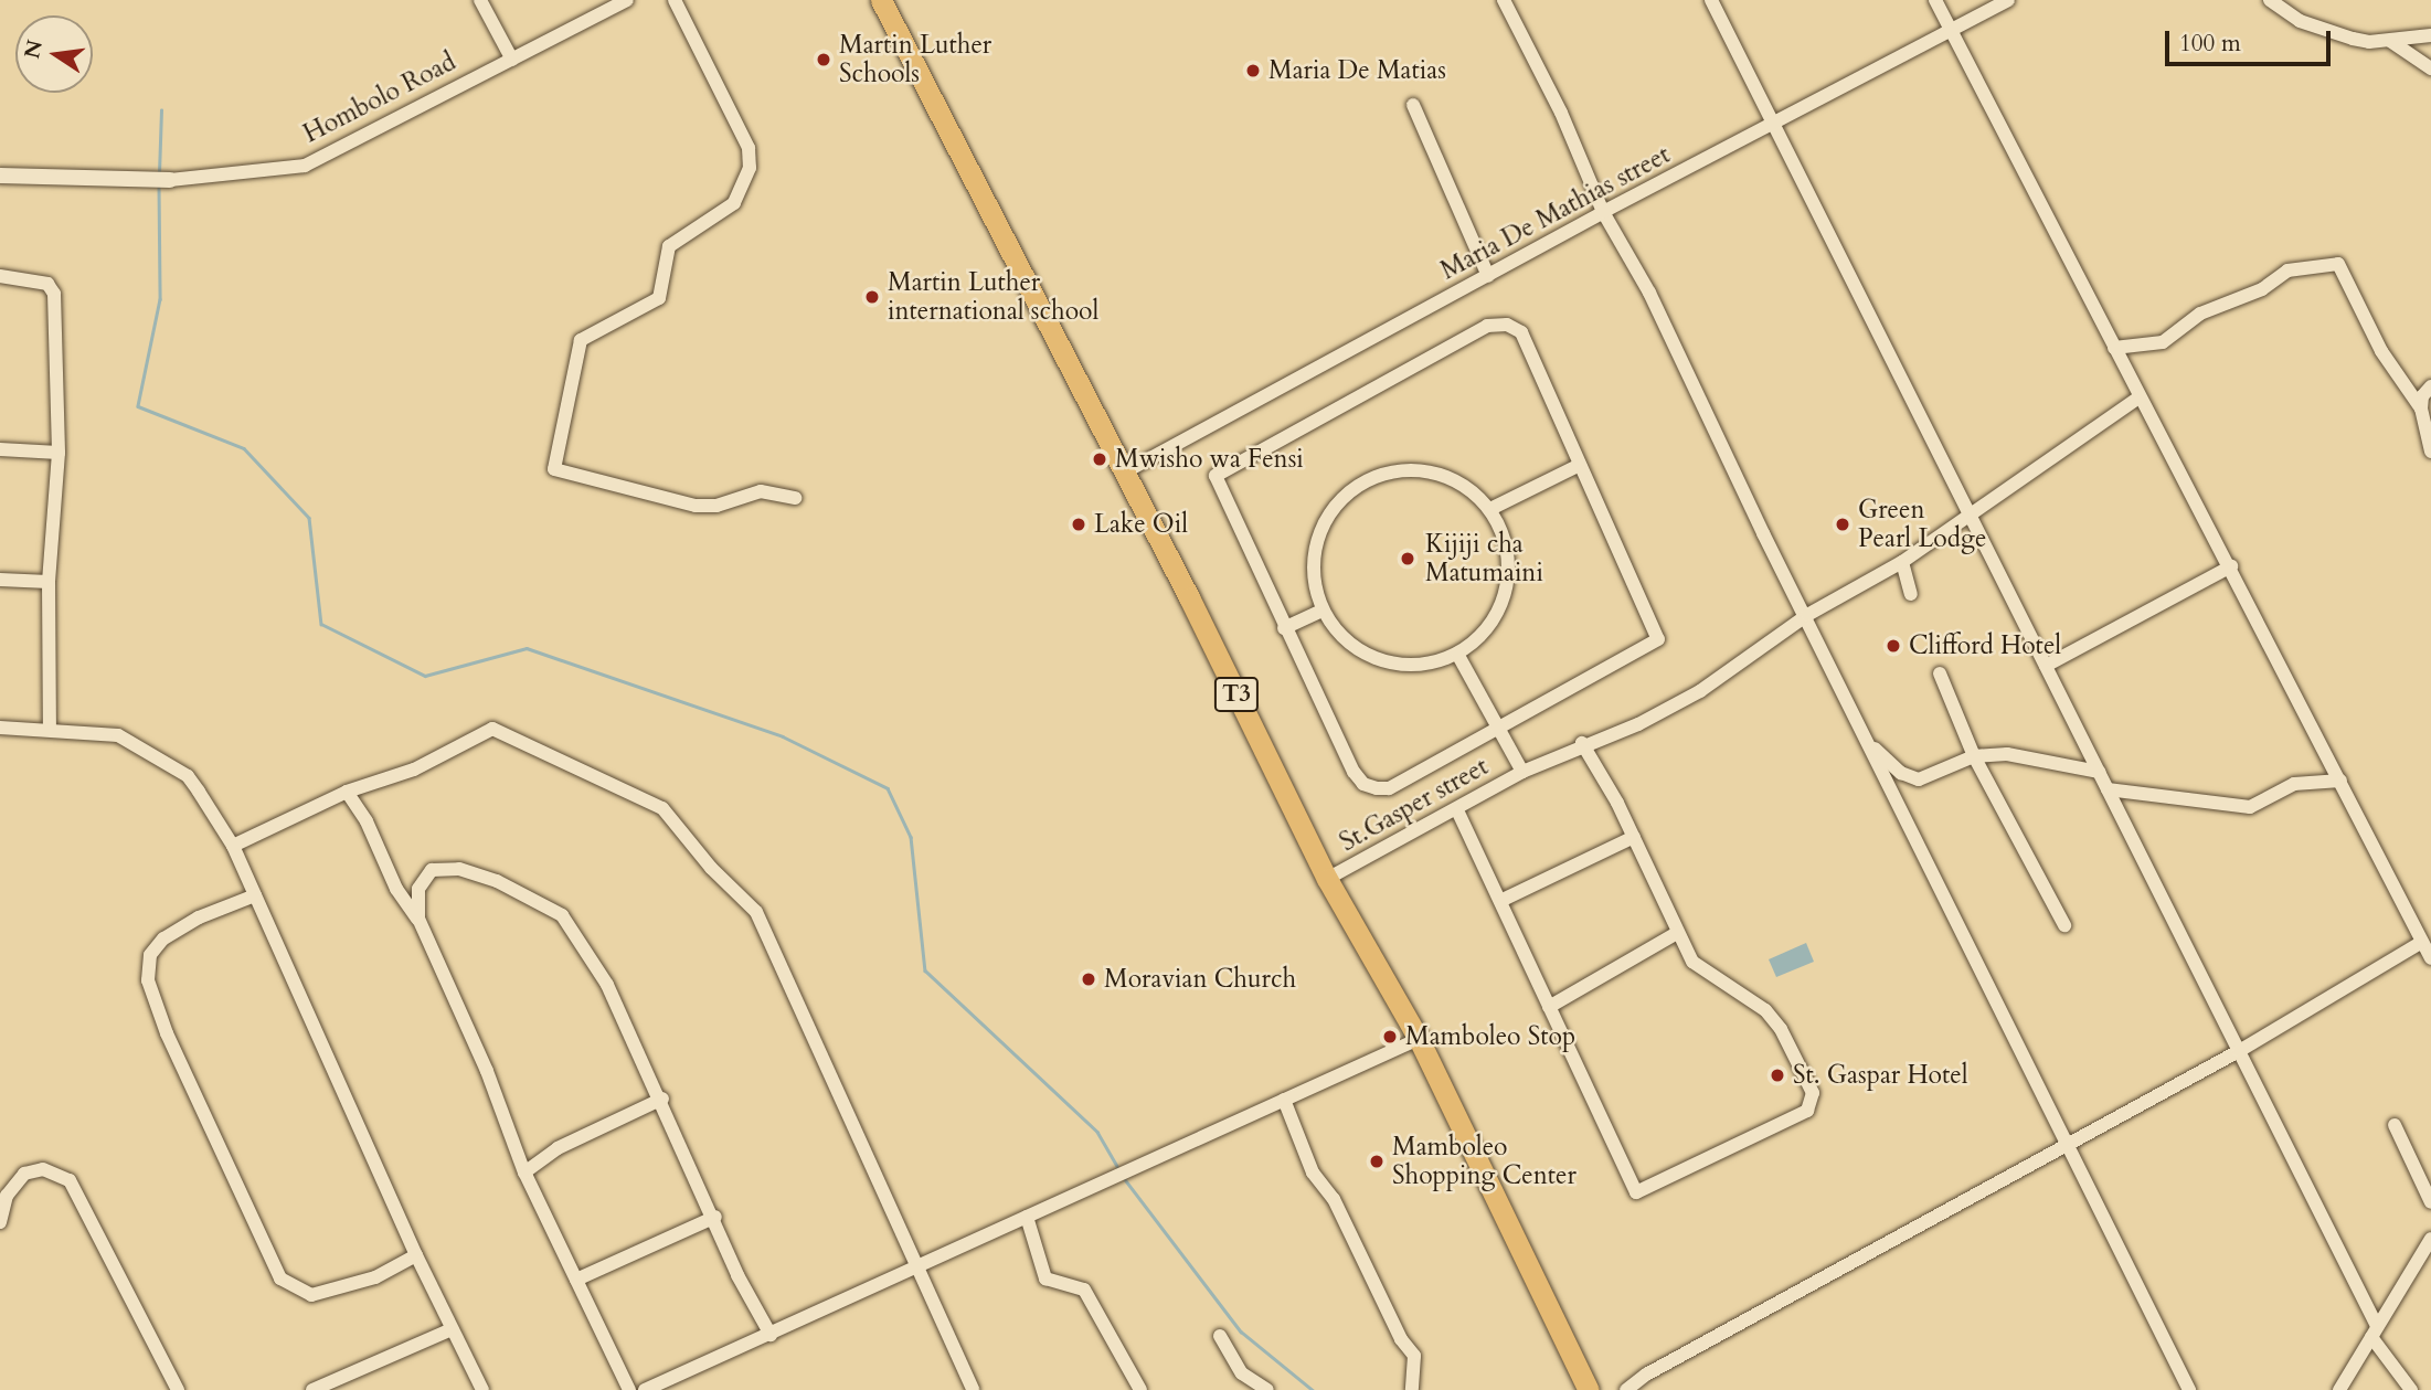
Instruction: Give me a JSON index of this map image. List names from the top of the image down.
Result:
{
  "streets": {
    "highway": ["T3"],
    "street": ["Hombolo Road", "Maria De Mathias street", "St.Gasper street"]
  },
  "crossings": [
    ["Maria De Mathias street", "T3"],
    ["T3", "St.Gasper street"]
  ],
  "places": [
    "Martin Luther Schools",
    "Maria De Matias",
    "Martin Luther international school",
    "Mwisho wa Fensi",
    "Lake Oil",
    "Green Pearl Lodge",
    "Kijiji cha Matumaini",
    "Clifford Hotel",
    "Moravian Church",
    "Mamboleo Stop",
    "St. Gaspar Hotel",
    "Mamboleo Shopping Center"
  ],
  "scale_bar": "100 m",
  "north": "left"
}
